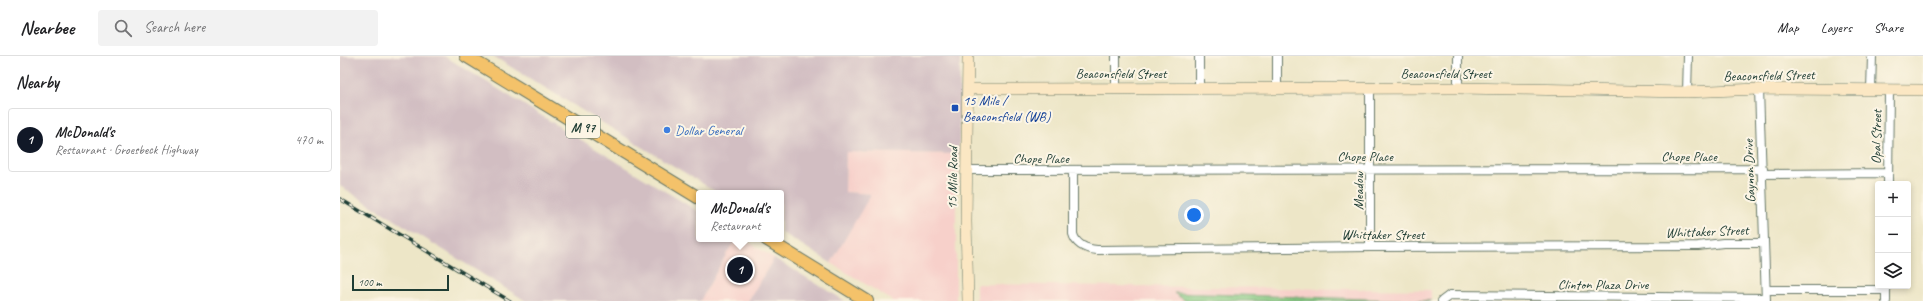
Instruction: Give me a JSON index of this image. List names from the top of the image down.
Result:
{
  "streets": {
    "main road": ["M 97"],
    "street": [
      "Beaconsfield Street",
      "Opal Street",
      "Chope Place",
      "Gaynon Drive",
      "15 Mile Road",
      "Meadow",
      "Whittaker Street",
      "Clinton Plaza Drive"
    ]
  },
  "crossings": [
    ["Beaconsfield Street", "Opal Street"],
    ["Beaconsfield Street", "Gaynon Drive"],
    ["Beaconsfield Street", "15 Mile Road"],
    ["Beaconsfield Street", "Meadow"],
    ["Opal Street", "Chope Place"],
    ["Chope Place", "Gaynon Drive"],
    ["Chope Place", "15 Mile Road"],
    ["Chope Place", "Meadow"],
    ["Chope Place", "Whittaker Street"],
    ["Gaynon Drive", "Whittaker Street"],
    ["Gaynon Drive", "Clinton Plaza Drive"],
    ["Meadow", "Whittaker Street"]
  ],
  "places": {
    "transit": ["15 Mile / Beaconsfield (WB)"],
    "other": ["Dollar General"]
  },
  "scale_bar": "100 m",
  "page": {
    "header": "Nearbee",
    "search": "Search here",
    "nav": ["Map", "Layers", "Share"],
    "heading": "Nearby",
    "list": [
      {
        "mark": "1",
        "name": "McDonald's",
        "note": "Restaurant · Groesbeck Highway",
        "value": "470 m"
      }
    ],
    "map_buttons": ["+", "−"],
    "popup": ["McDonald's", "Restaurant"],
    "pins": "1",
    "scale": "100 m"
  }
}
